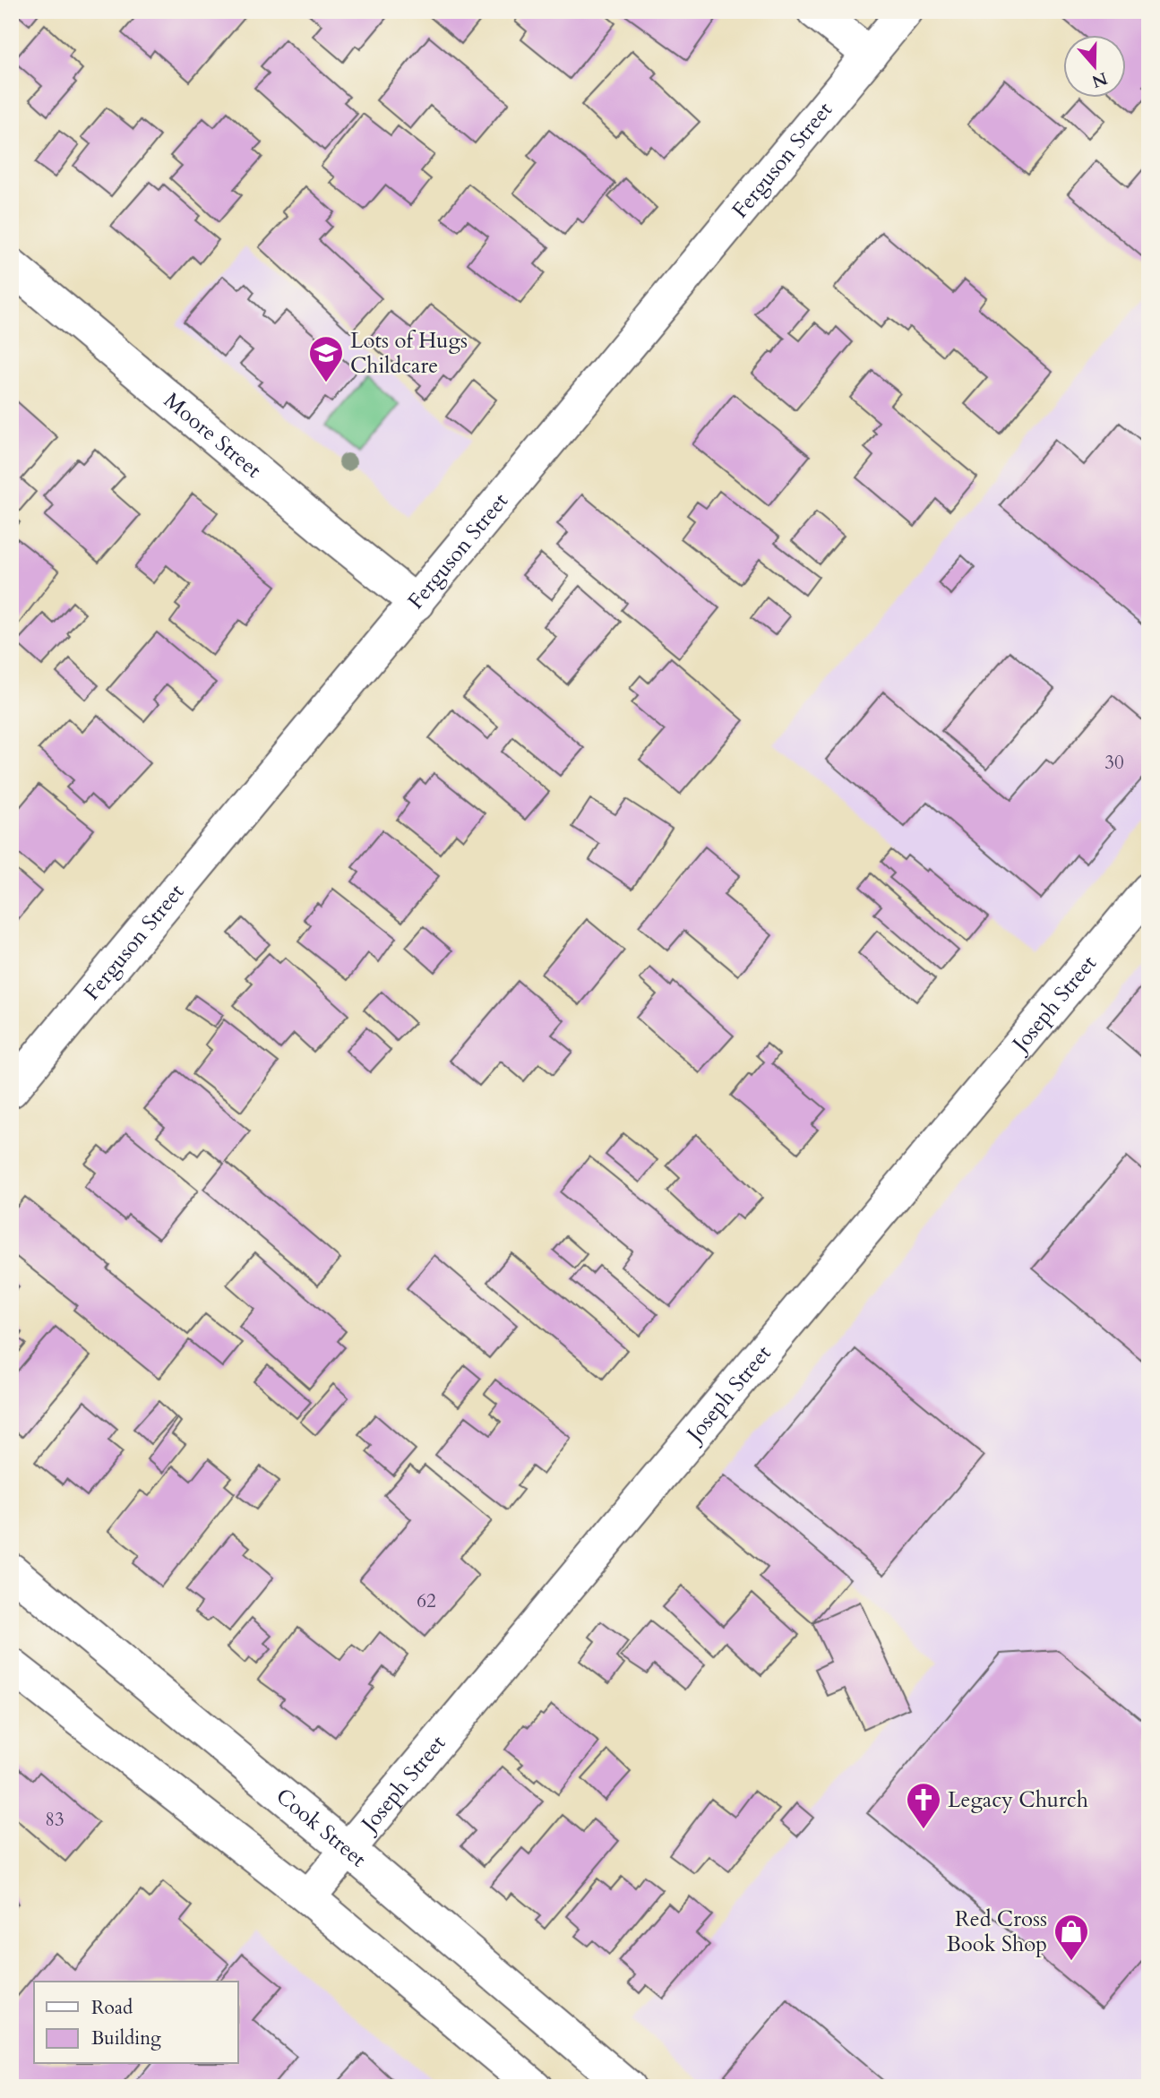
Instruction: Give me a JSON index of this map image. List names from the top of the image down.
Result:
{
  "streets": {
    "street": [
      "Ferguson Street",
      "Moore Street",
      "Joseph Street",
      "Cook Street"
    ]
  },
  "crossings": [
    ["Ferguson Street", "Moore Street"],
    ["Joseph Street", "Cook Street"]
  ],
  "places": {
    "school or university": ["Lots of Hugs Childcare"],
    "church": ["Legacy Church"],
    "shop": ["Red Cross Book Shop"]
  },
  "house_numbers": ["30", "62", "83"],
  "legend": ["Road", "Building"],
  "north": "bottom"
}
